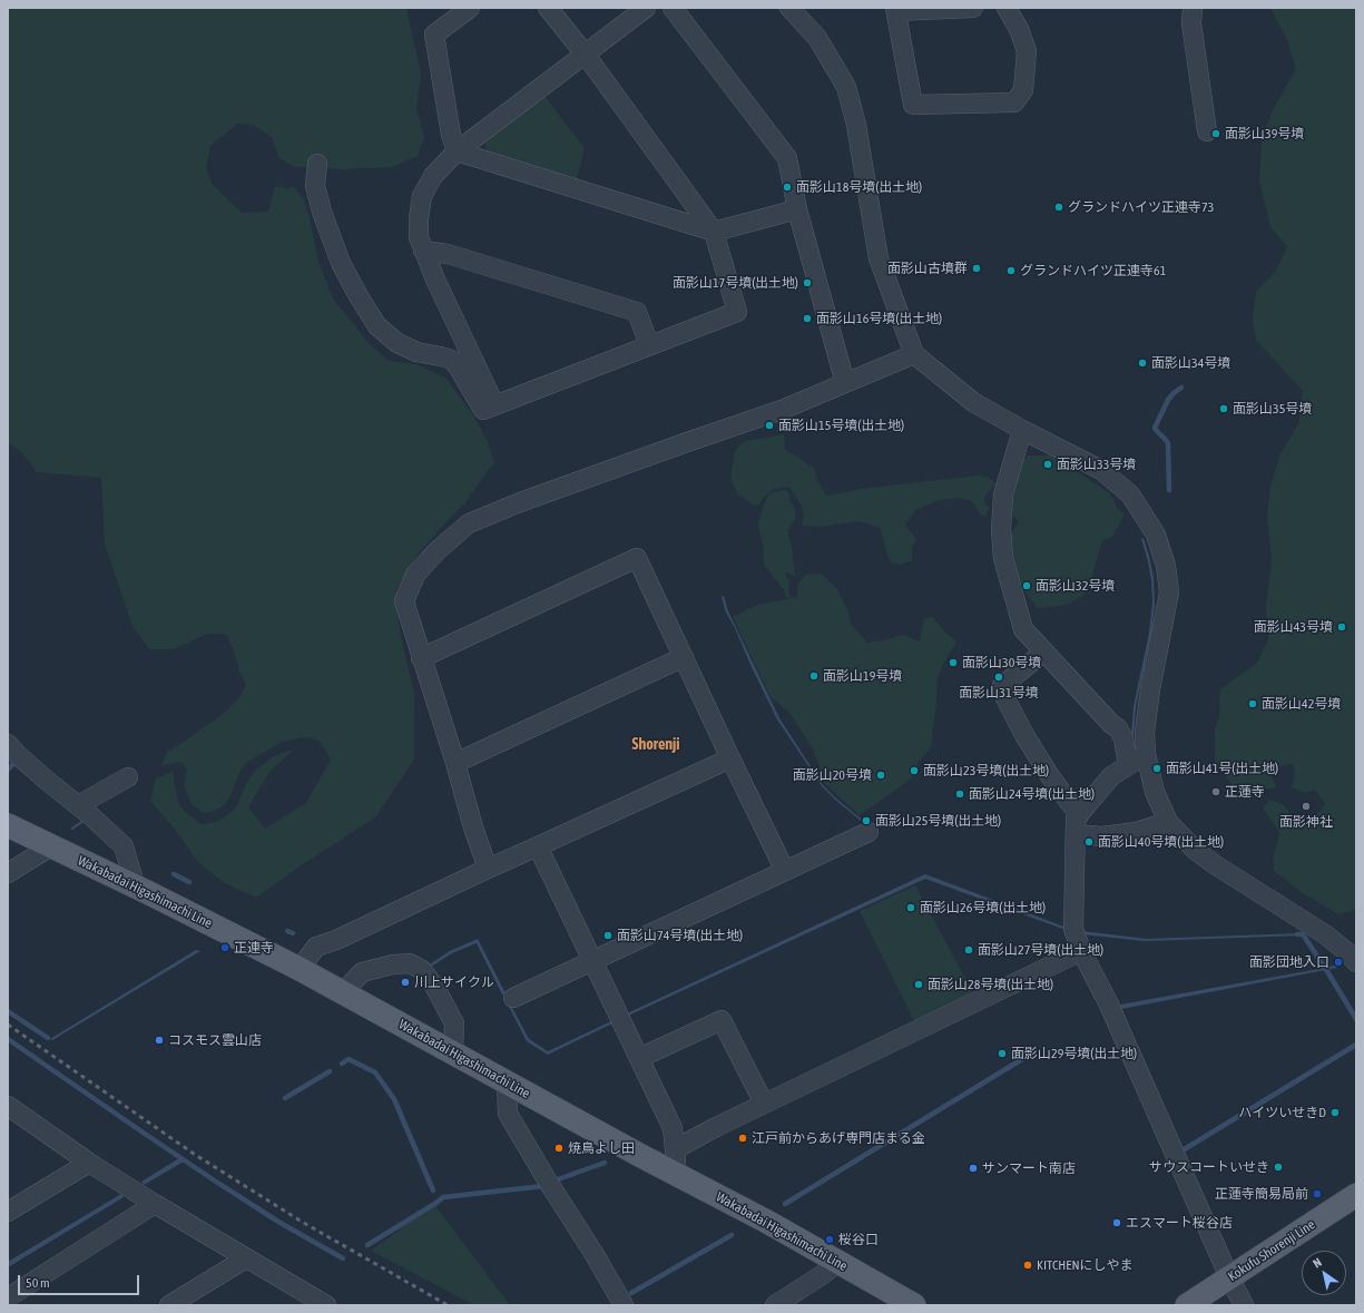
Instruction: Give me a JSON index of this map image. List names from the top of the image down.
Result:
{
  "streets": {
    "main road": ["Wakabadai Higashimachi Line", "Kokufu Shorenji Line"]
  },
  "districts": ["Shorenji"],
  "places": [
    "面影山39号墳",
    "面影山18号墳(出土地)",
    "グランドハイツ正連寺73",
    "面影山古墳群",
    "グランドハイツ正連寺61",
    "面影山17号墳(出土地)",
    "面影山16号墳(出土地)",
    "面影山34号墳",
    "面影山35号墳",
    "面影山15号墳(出土地)",
    "面影山33号墳",
    "面影山32号墳",
    "面影山43号墳",
    "面影山30号墳",
    "面影山19号墳",
    "面影山31号墳",
    "面影山42号墳",
    "面影山41号(出土地)",
    "面影山23号墳(出土地)",
    "面影山20号墳",
    "正蓮寺",
    "面影山24号墳(出土地)",
    "面影神社",
    "面影山25号墳(出土地)",
    "面影山40号墳(出土地)",
    "面影山26号墳(出土地)",
    "面影山74号墳(出土地)",
    "正連寺",
    "面影山27号墳(出土地)",
    "面影団地入口",
    "川上サイクル",
    "面影山28号墳(出土地)",
    "コスモス雲山店",
    "面影山29号墳(出土地)",
    "ハイツいせきD",
    "江戸前からあげ専門店まる金",
    "焼鳥よし田",
    "サウスコートいせき",
    "サンマート南店",
    "正蓮寺簡易局前",
    "エスマート桜谷店",
    "桜谷口",
    "KITCHENにしやま"
  ],
  "scale_bar": "50 m",
  "north": "top left"
}
